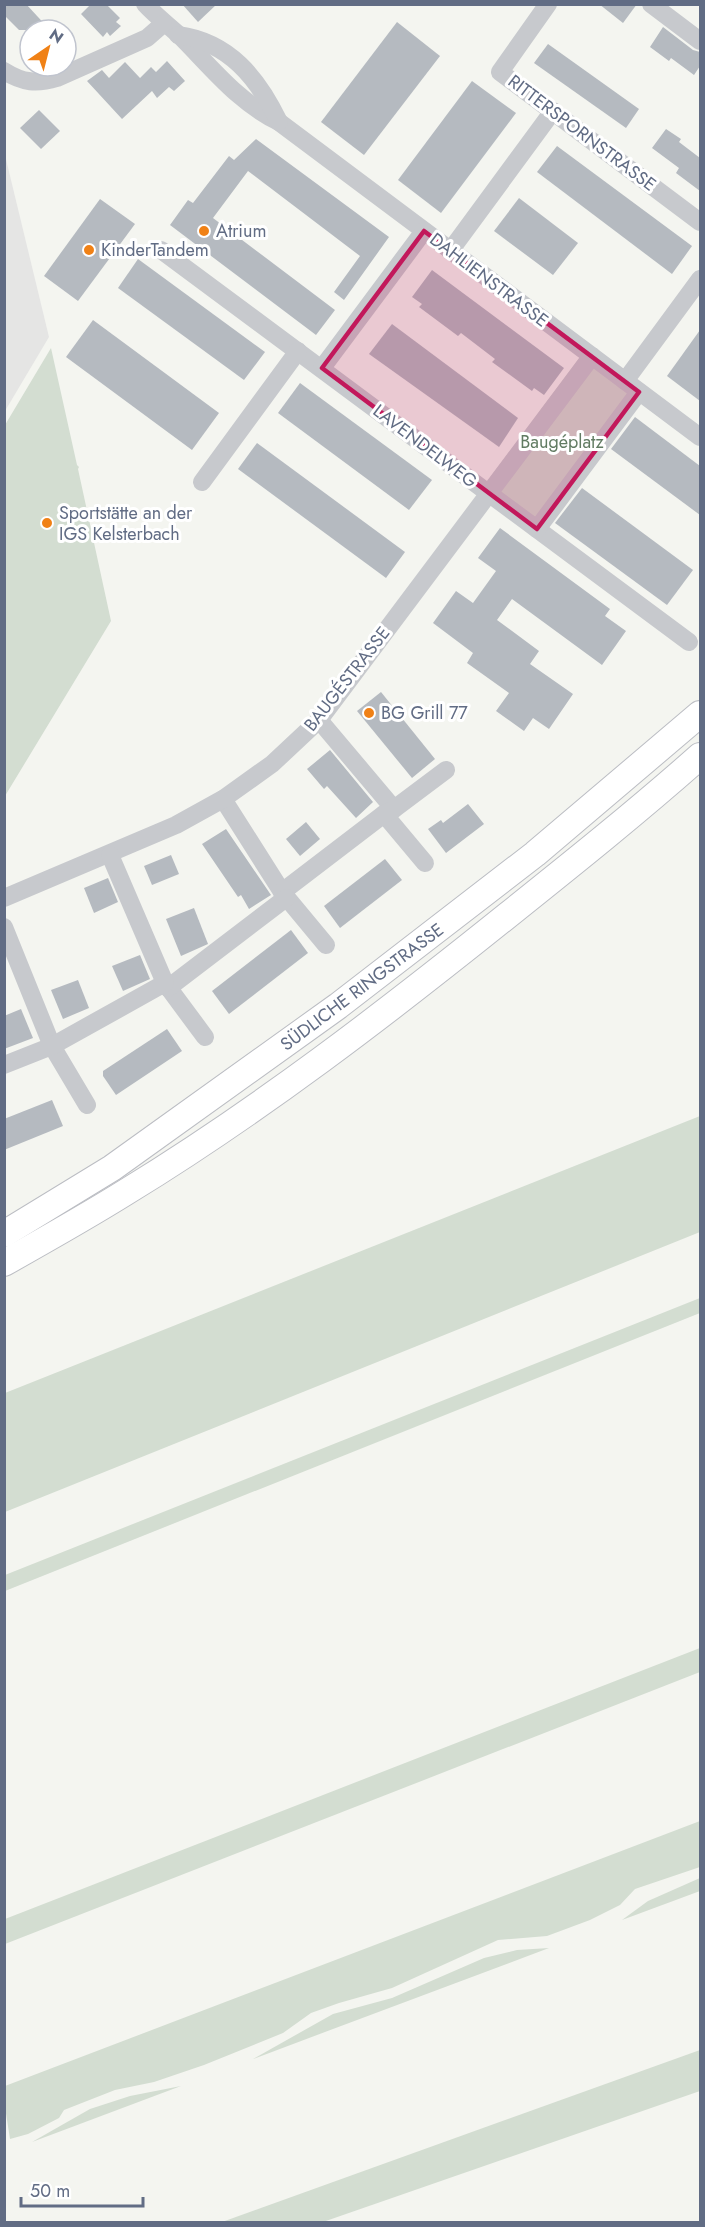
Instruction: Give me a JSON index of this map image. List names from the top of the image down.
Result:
{
  "streets": {
    "main road": ["SÜDLICHE RINGSTRASSE"],
    "street": [
      "RITTERSPORNSTRASSE",
      "DAHLIENSTRASSE",
      "LAVENDELWEG",
      "BAUGÉSTRASSE"
    ]
  },
  "crossings": [
    ["LAVENDELWEG", "BAUGÉSTRASSE"]
  ],
  "parks": ["Baugéplatz"],
  "places": [
    "Atrium",
    "KinderTandem",
    "Sportstätte an der IGS Kelsterbach",
    "BG Grill 77"
  ],
  "scale_bar": "50 m",
  "north": "top right"
}
